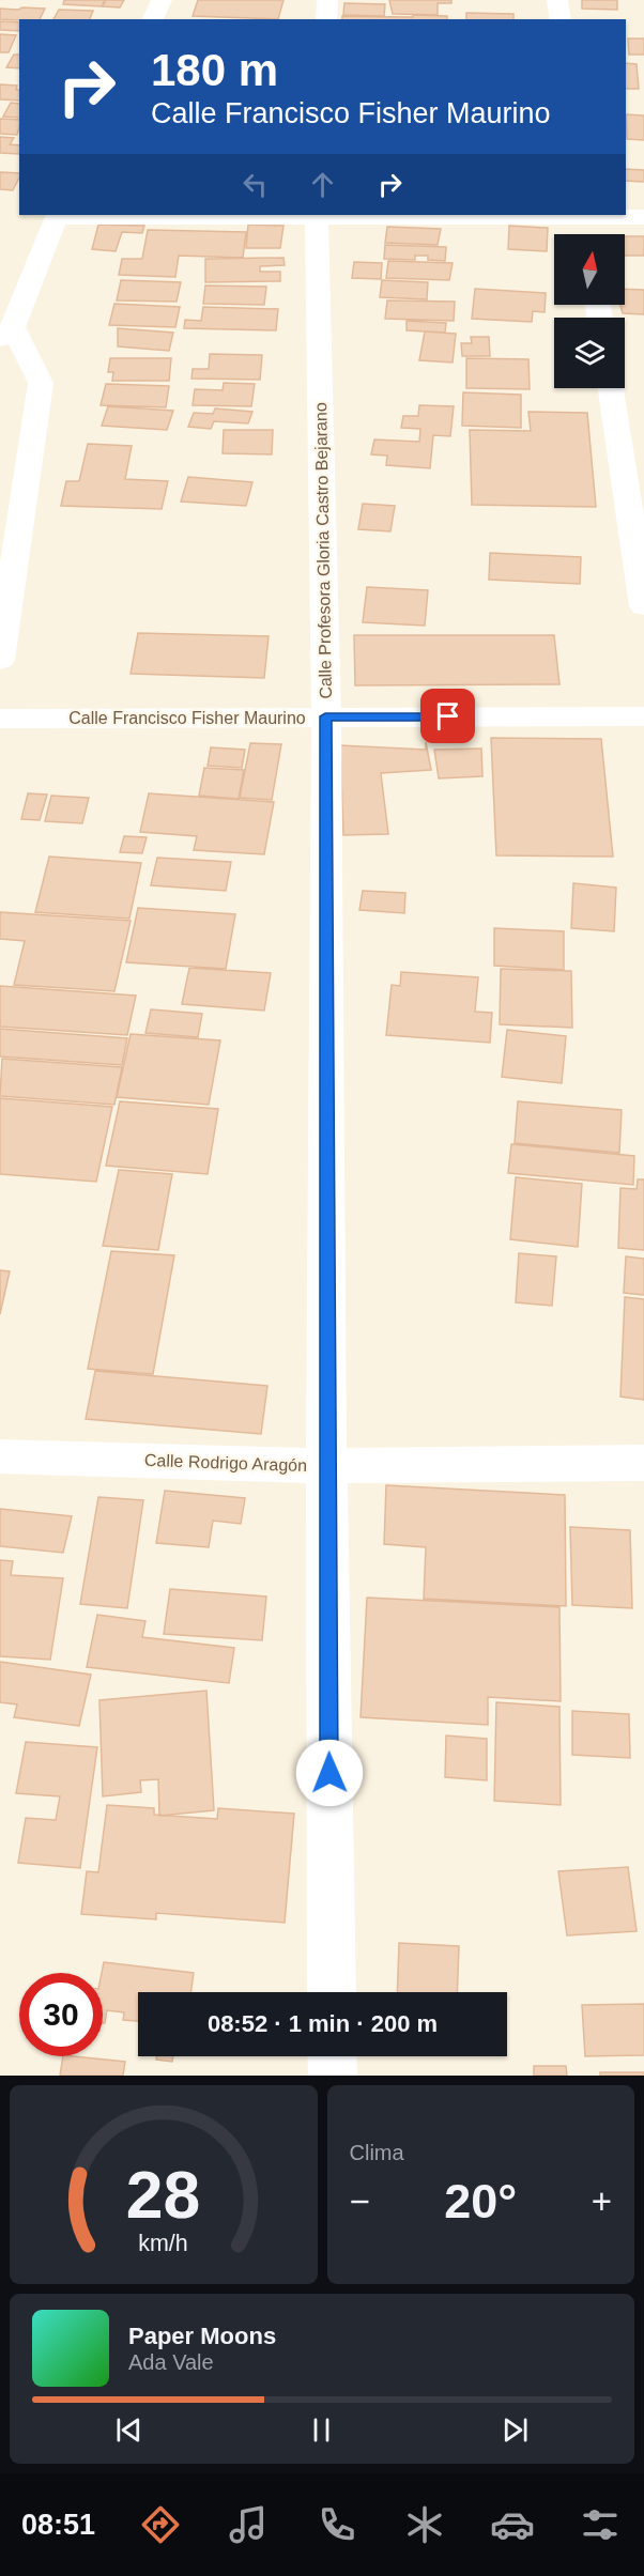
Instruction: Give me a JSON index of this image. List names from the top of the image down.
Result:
{
  "streets": {
    "street": ["Calle Profesora Gloria Castro Bejarano", "Calle Francisco Fisher Maurino", "Calle Rodrigo Aragón"]
  },
  "crossings": [
    ["Calle Profesora Gloria Castro Bejarano", "Calle Francisco Fisher Maurino"],
    ["Calle Profesora Gloria Castro Bejarano", "Calle Rodrigo Aragón"]
  ],
  "north": "top",
  "page": {
    "turn": ["180 m", "Calle Francisco Fisher Maurino"],
    "limit": "30",
    "trip": "08:52 · 1 min · 200 m",
    "tile": "Clima",
    "heat": ["−", "20°", "+"],
    "song": ["Paper Moons", "Ada Vale"],
    "tabs": "08:51",
    "gauge": ["28", "km/h"]
  }
}
